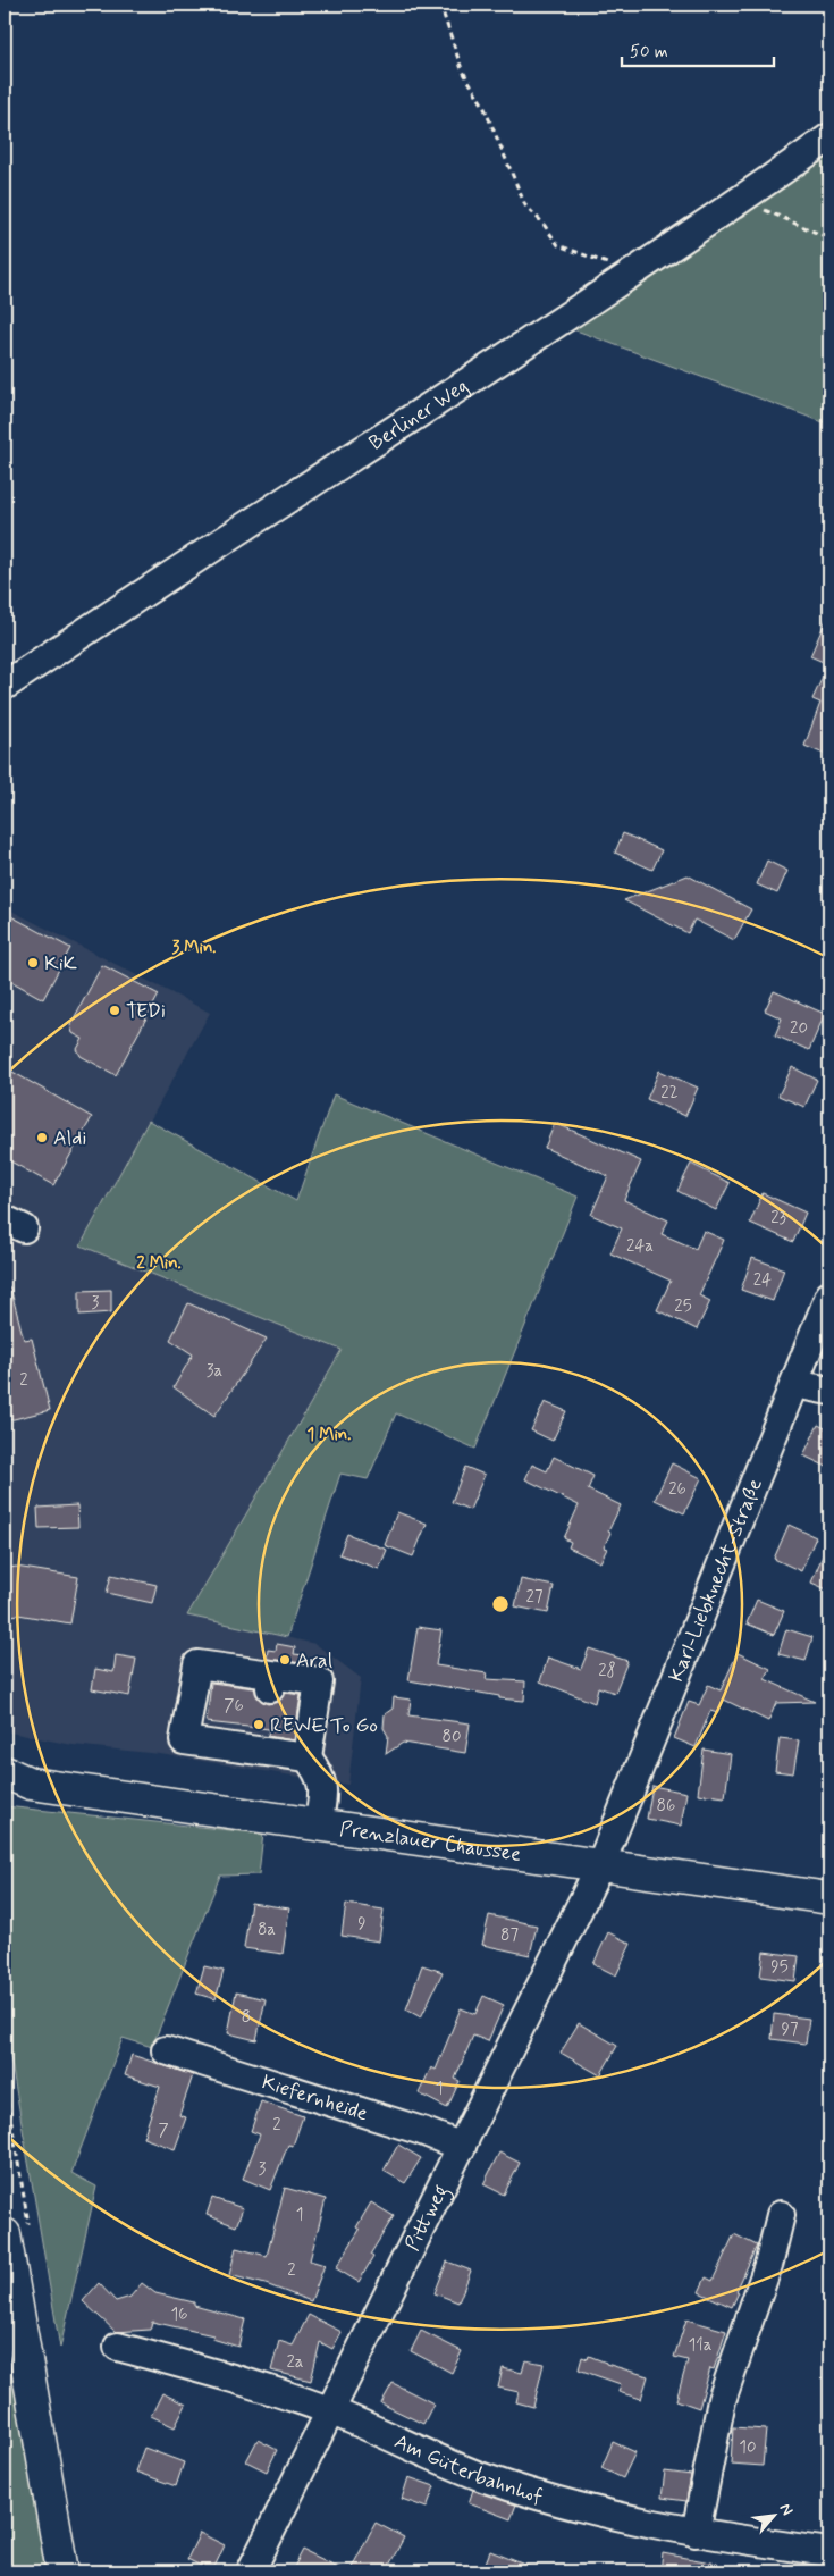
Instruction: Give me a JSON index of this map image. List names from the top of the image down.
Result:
{
  "streets": {
    "main road": ["Prenzlauer Chaussee"],
    "street": [
      "Berliner Weg",
      "Karl-Liebknecht-Straße",
      "Kiefernheide",
      "Pittweg",
      "Am Güterbahnhof"
    ]
  },
  "crossings": [
    ["Karl-Liebknecht-Straße", "Prenzlauer Chaussee"],
    ["Karl-Liebknecht-Straße", "Pittweg"],
    ["Prenzlauer Chaussee", "Pittweg"],
    ["Kiefernheide", "Pittweg"],
    ["Pittweg", "Am Güterbahnhof"]
  ],
  "places": [
    "KiK",
    "TEDi",
    "Aldi",
    "Aral",
    "REWE To Go"
  ],
  "house_numbers": [
    "20",
    "22",
    "23",
    "24a",
    "24",
    "3",
    "25",
    "3a",
    "2",
    "26",
    "27",
    "28",
    "76",
    "80",
    "86",
    "9",
    "8a",
    "87",
    "95",
    "8",
    "97",
    "1",
    "2",
    "7",
    "3",
    "1",
    "2",
    "16",
    "11a",
    "2a",
    "10"
  ],
  "scale_bar": "50 m",
  "north": "top right",
  "rings": ["3 Min.", "2 Min.", "1 Min."]
}
